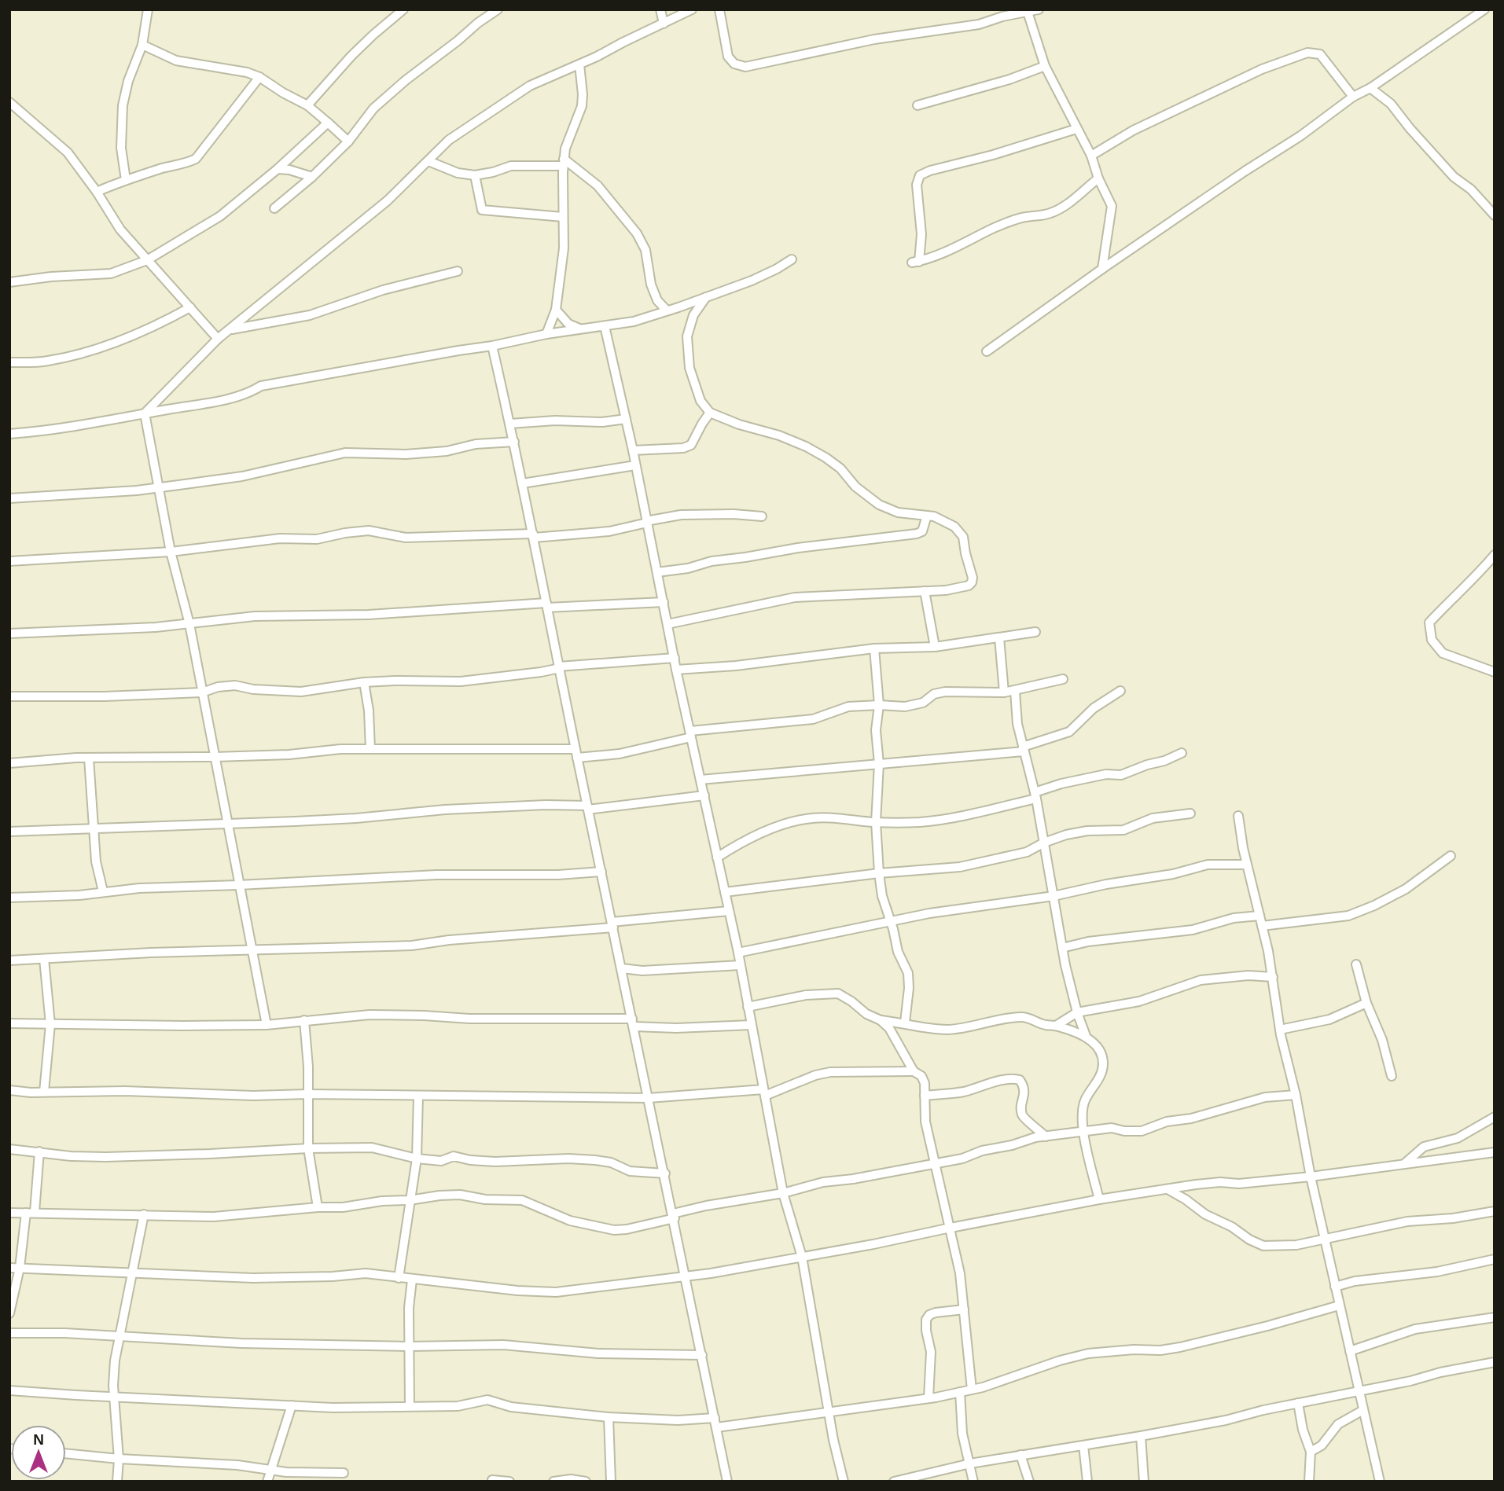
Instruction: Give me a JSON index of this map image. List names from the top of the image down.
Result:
{
  "north": "top"
}
